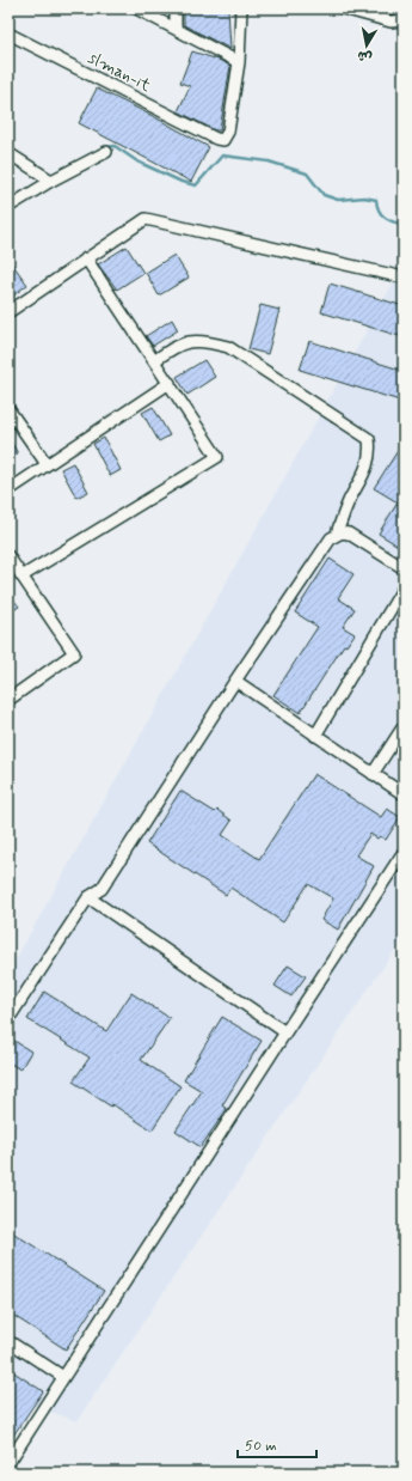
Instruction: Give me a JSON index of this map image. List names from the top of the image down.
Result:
{
  "streets": {
    "street": ["slman-it"]
  },
  "scale_bar": "50 m",
  "north": "bottom"
}
